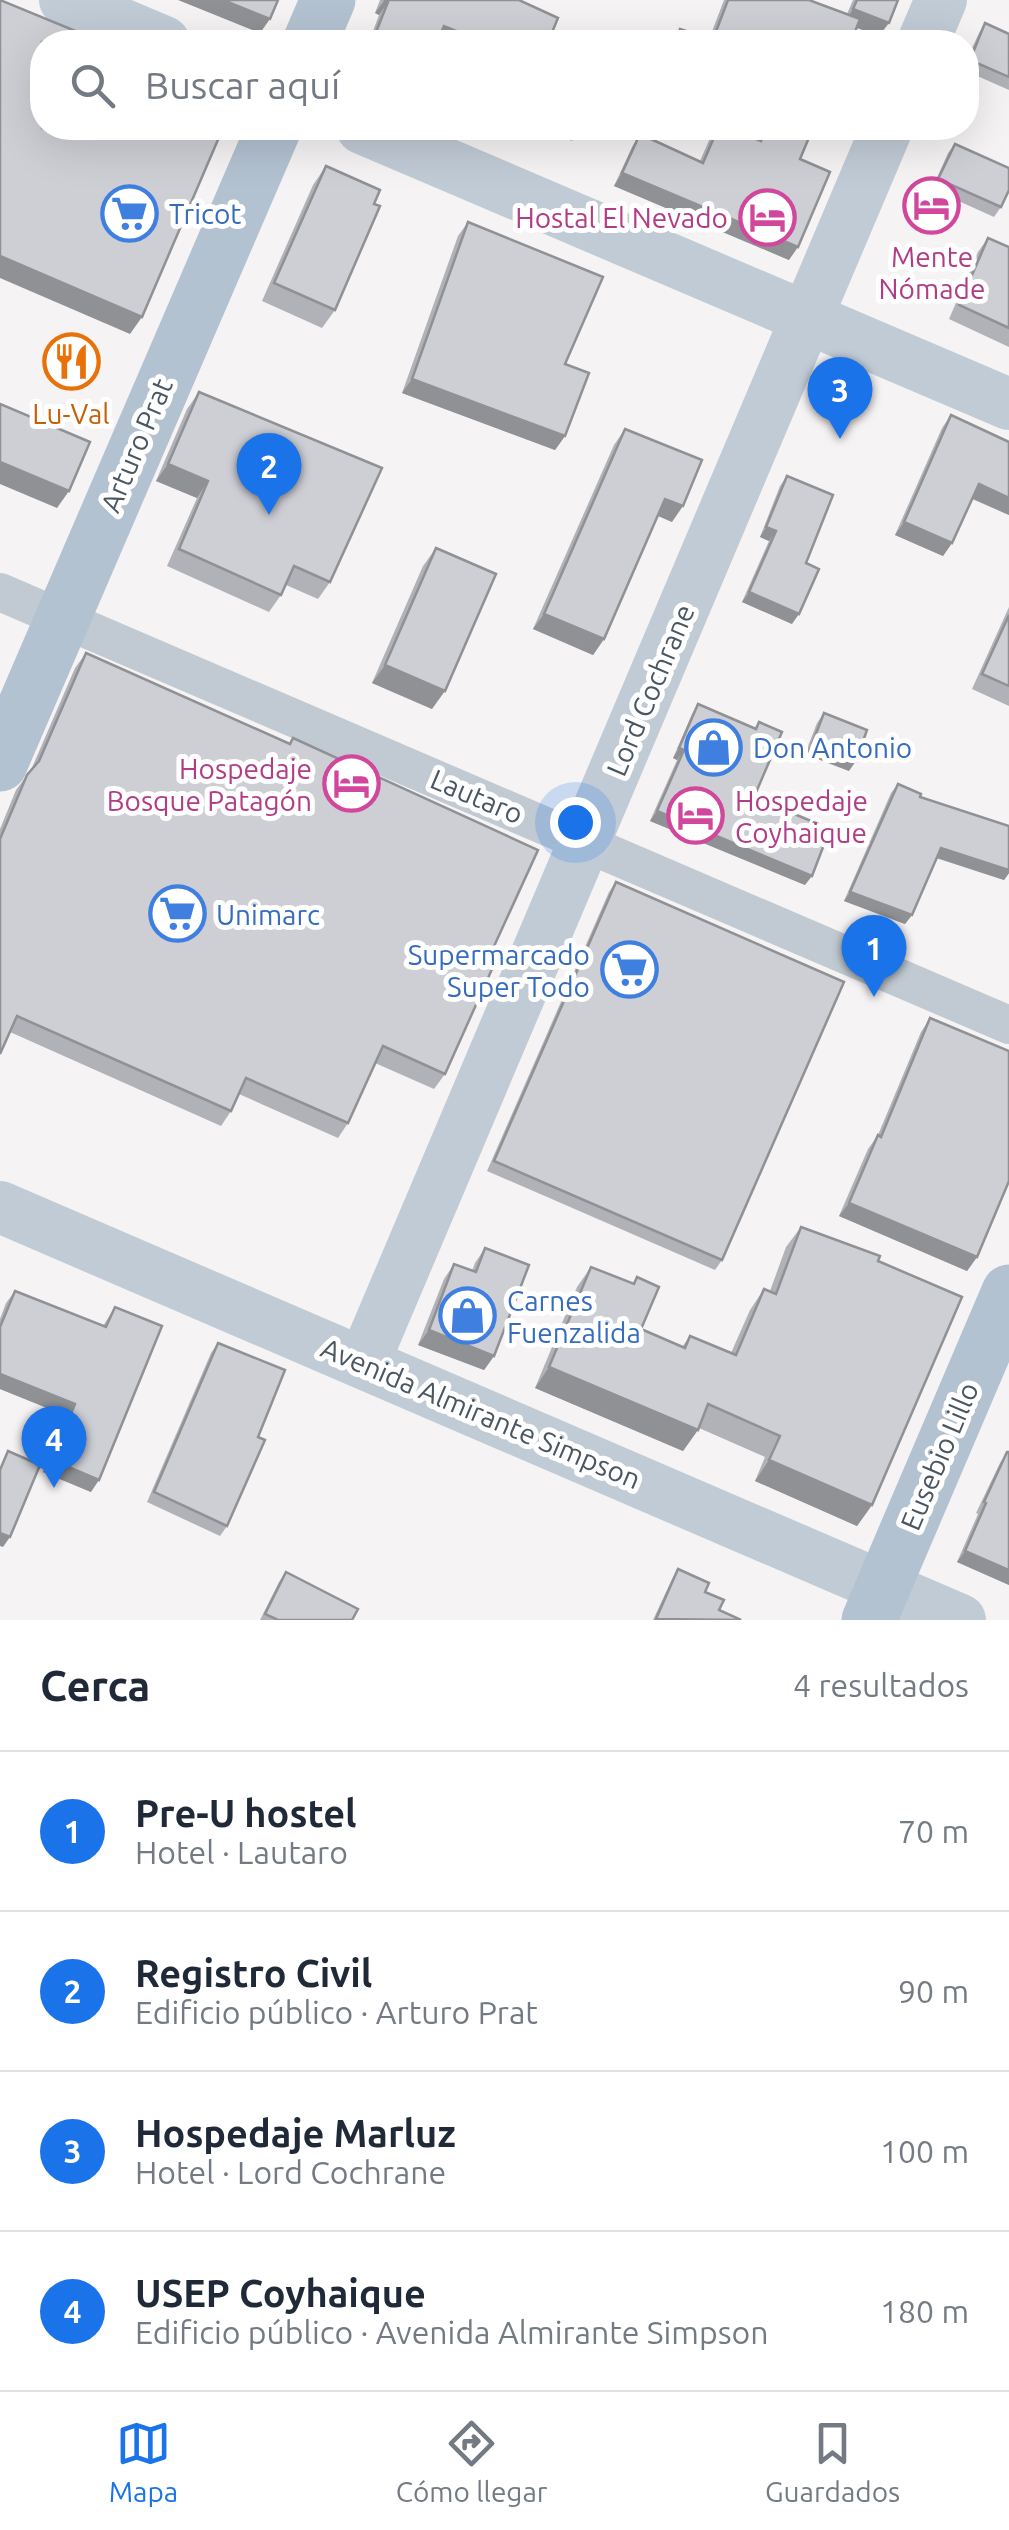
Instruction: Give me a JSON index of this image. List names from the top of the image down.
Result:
{
  "streets": {
    "main road": [
      "Arturo Prat",
      "Lord Cochrane",
      "Avenida Almirante Simpson",
      "Eusebio Lillo"
    ],
    "street": ["Lautaro"]
  },
  "crossings": [
    ["Arturo Prat", "Lautaro"],
    ["Lord Cochrane", "Lautaro"],
    ["Lord Cochrane", "Avenida Almirante Simpson"],
    ["Avenida Almirante Simpson", "Eusebio Lillo"]
  ],
  "places": {
    "hotel": [
      "Mente Nómade",
      "Hostal El Nevado",
      "Hospedaje Bosque Patagón",
      "Hospedaje Coyhaique"
    ],
    "supermarket": ["Tricot", "Unimarc", "Supermarcado Super Todo"],
    "restaurant": ["Lu-Val"],
    "shop": ["Don Antonio", "Carnes Fuenzalida"]
  },
  "page": {
    "search": "Buscar aquí",
    "pins": [
      "3",
      "2",
      "1",
      "4"
    ],
    "heading": ["Cerca", "4 resultados"],
    "list": [
      {
        "mark": "1",
        "name": "Pre-U hostel",
        "note": "Hotel · Lautaro",
        "value": "70 m"
      },
      {
        "mark": "2",
        "name": "Registro Civil",
        "note": "Edificio público · Arturo Prat",
        "value": "90 m"
      },
      {
        "mark": "3",
        "name": "Hospedaje Marluz",
        "note": "Hotel · Lord Cochrane",
        "value": "100 m"
      },
      {
        "mark": "4",
        "name": "USEP Coyhaique",
        "note": "Edificio público · Avenida Almirante Simpson",
        "value": "180 m"
      }
    ],
    "nav": ["Mapa", "Cómo llegar", "Guardados"]
  }
}
